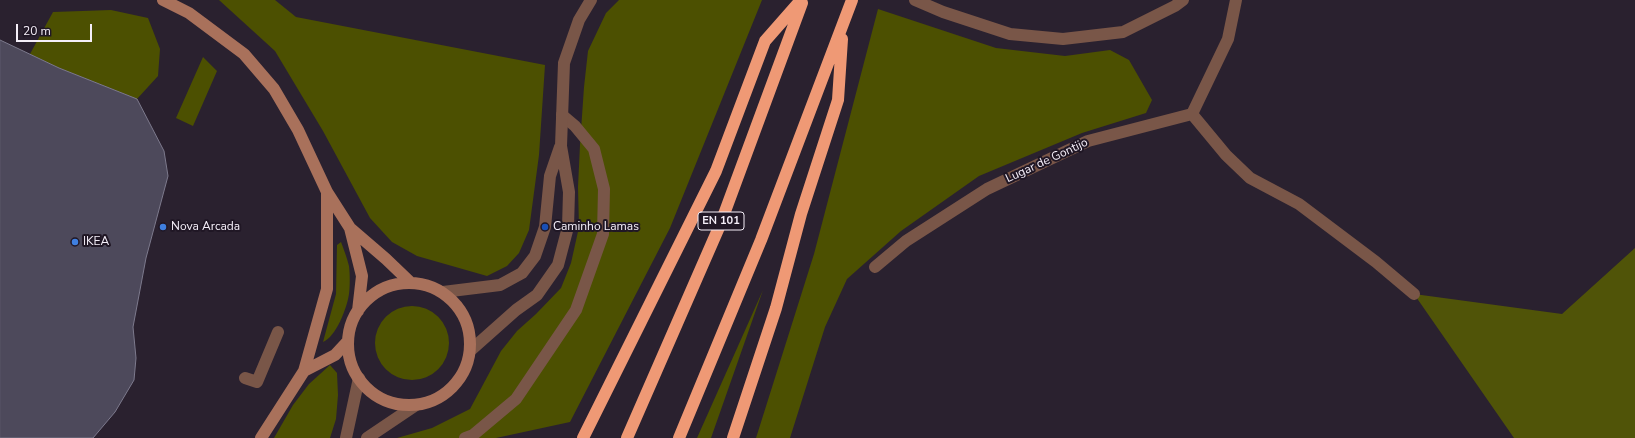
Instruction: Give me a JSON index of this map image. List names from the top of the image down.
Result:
{
  "streets": {
    "highway": ["EN 101"],
    "street": ["Lugar de Gontijo"]
  },
  "places": ["Nova Arcada", "Caminho Lamas", "IKEA"],
  "scale_bar": "20 m"
}
